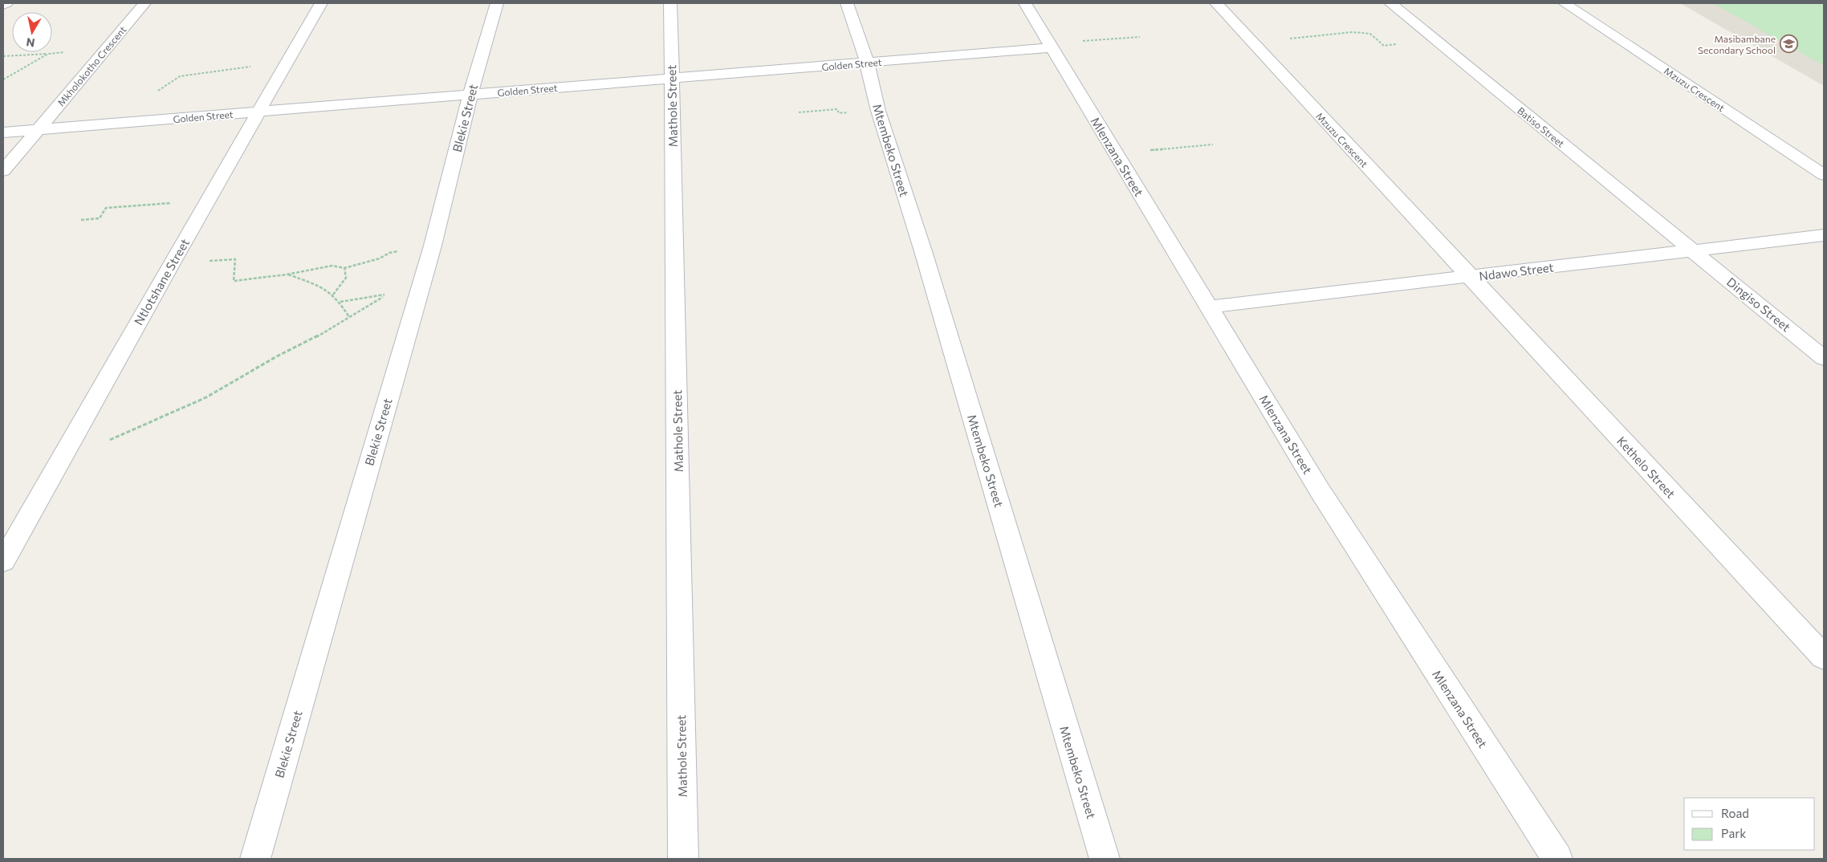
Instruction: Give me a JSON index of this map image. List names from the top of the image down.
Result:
{
  "streets": {
    "street": [
      "Golden Street",
      "Mkholokotho Crescent",
      "Mzuzu Crescent",
      "Mathole Street",
      "Blekie Street",
      "Batiso Street",
      "Mtembeko Street",
      "Mlenzana Street",
      "Ndawo Street",
      "Ntlotshane Street",
      "Dingiso Street",
      "Kethelo Street"
    ]
  },
  "crossings": [
    ["Golden Street", "Mkholokotho Crescent"],
    ["Golden Street", "Mathole Street"],
    ["Golden Street", "Blekie Street"],
    ["Golden Street", "Mtembeko Street"],
    ["Golden Street", "Mlenzana Street"],
    ["Golden Street", "Ntlotshane Street"],
    ["Mzuzu Crescent", "Ndawo Street"],
    ["Mzuzu Crescent", "Kethelo Street"],
    ["Batiso Street", "Ndawo Street"],
    ["Batiso Street", "Dingiso Street"],
    ["Mlenzana Street", "Ndawo Street"],
    ["Ndawo Street", "Dingiso Street"],
    ["Ndawo Street", "Kethelo Street"]
  ],
  "places": {
    "school or university": ["Masibambane Secondary School"]
  },
  "legend": ["Road", "Park"],
  "north": "bottom"
}
